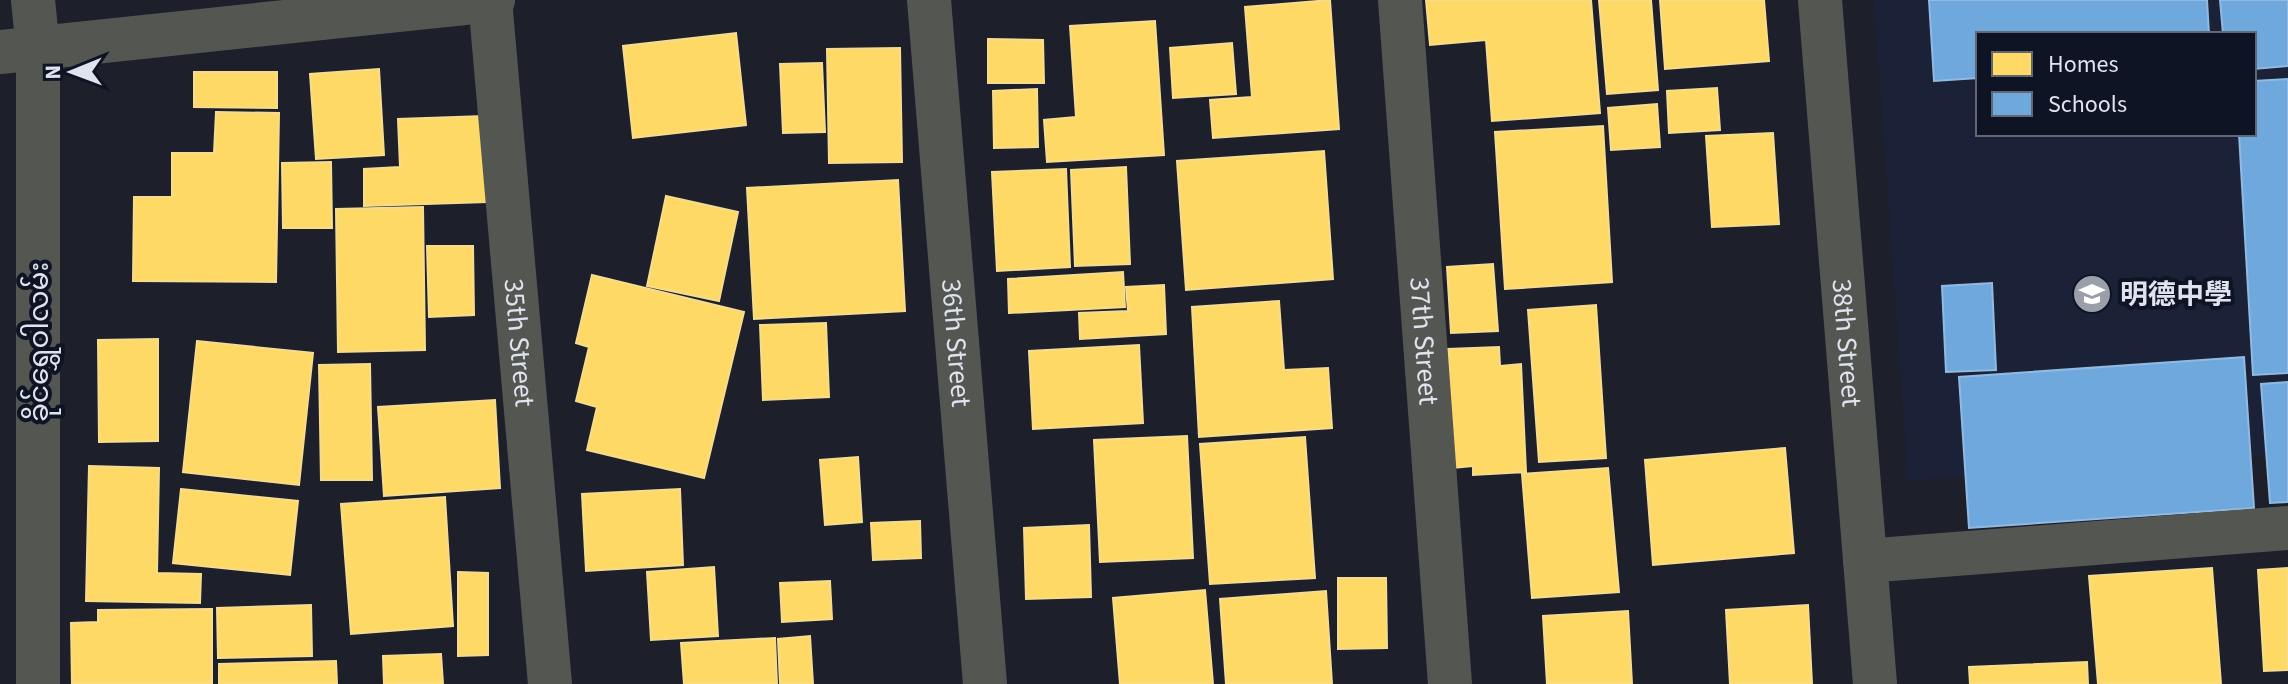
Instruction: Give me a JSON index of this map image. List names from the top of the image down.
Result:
{
  "streets": {
    "street": [
      "ခိုင်ရွှေဝါလမ်း",
      "35th Street",
      "36th Street",
      "37th Street",
      "38th Street"
    ]
  },
  "places": {
    "school or university": ["明德中學"]
  },
  "legend": ["Homes", "Schools"],
  "north": "left"
}
